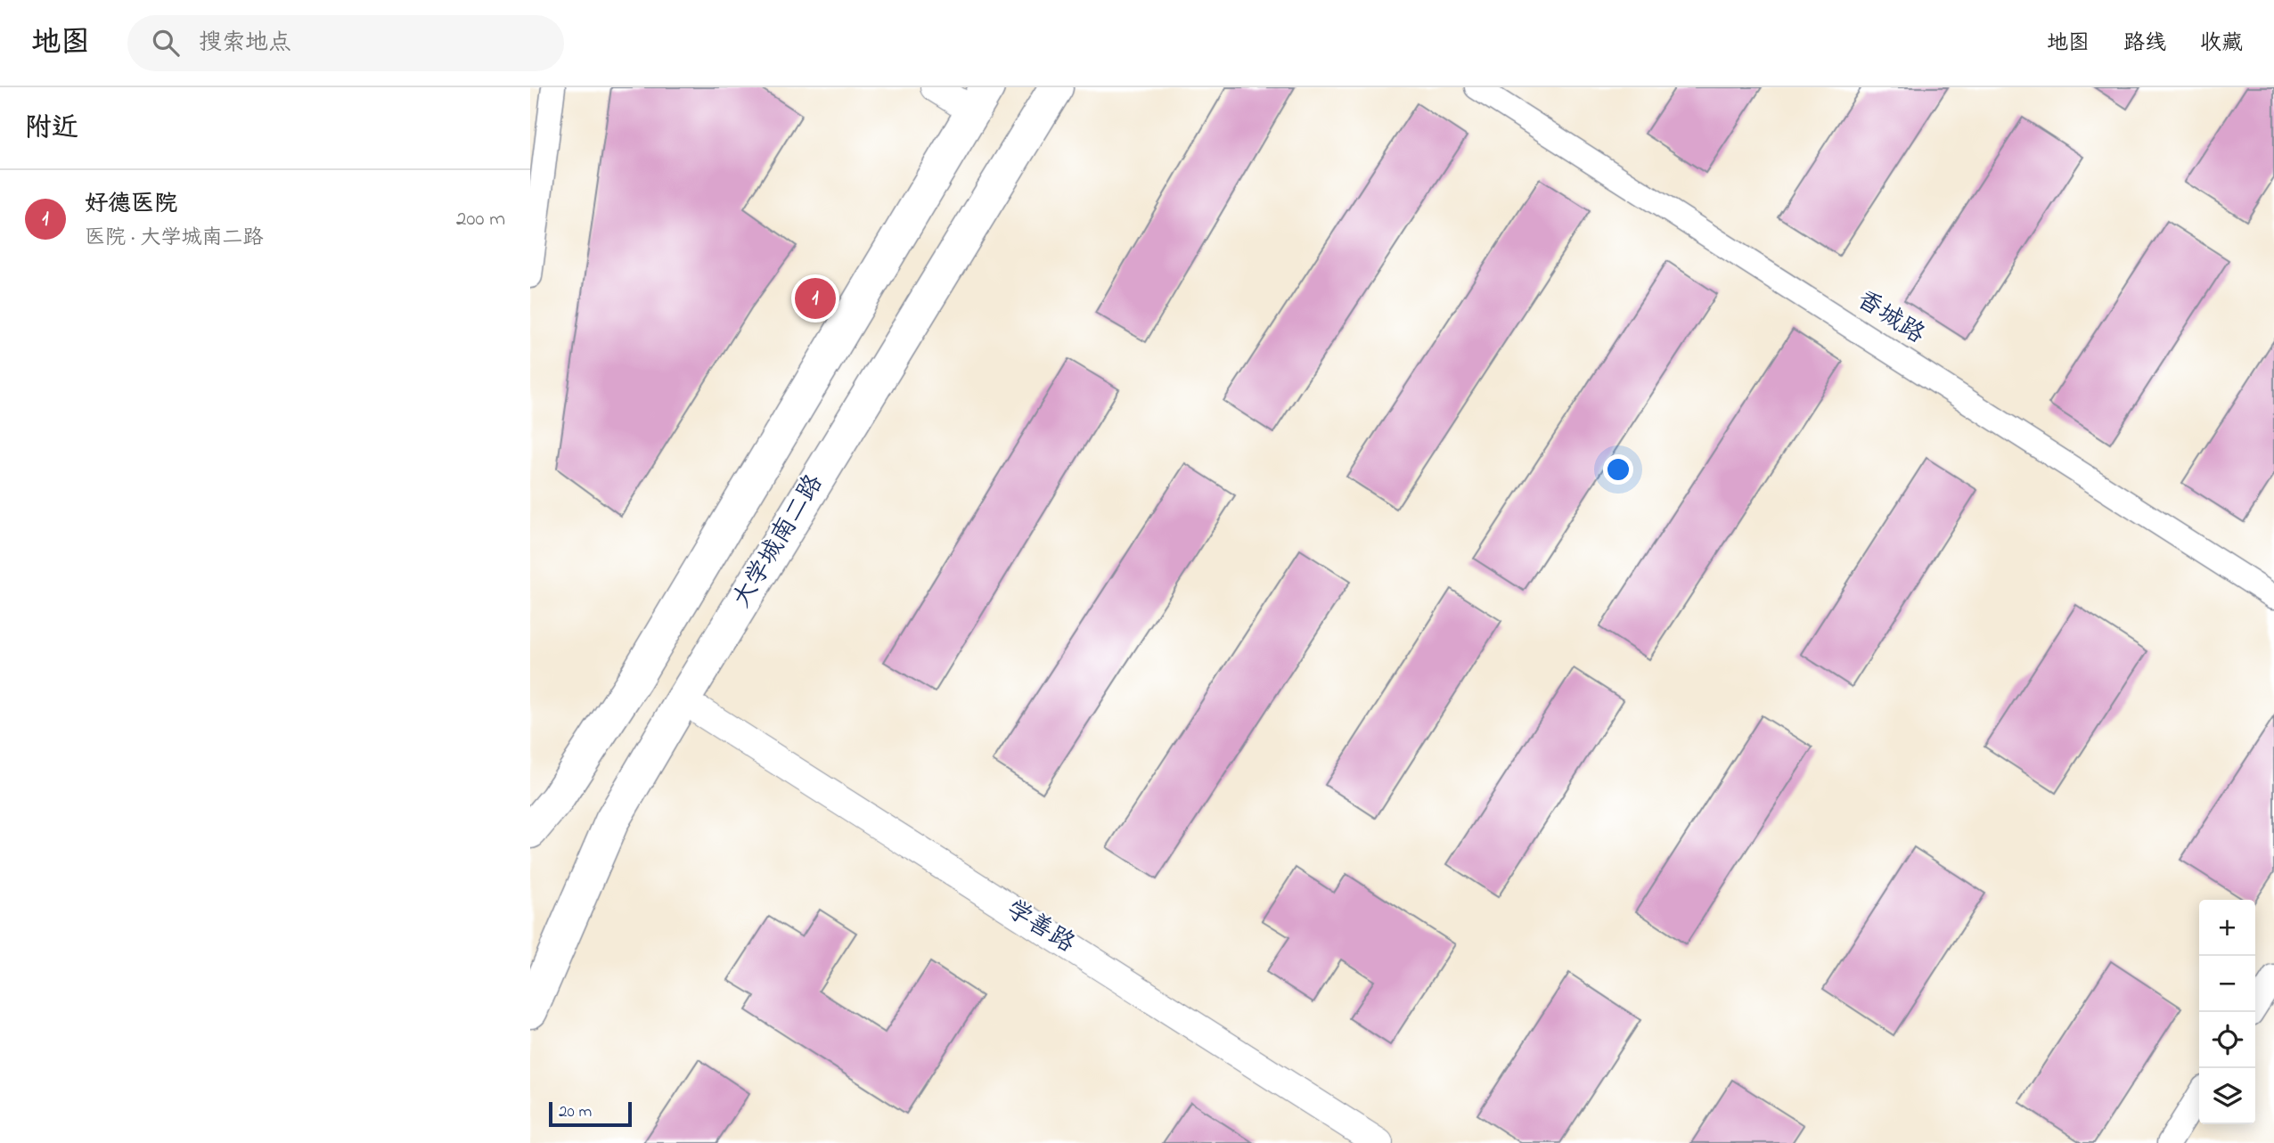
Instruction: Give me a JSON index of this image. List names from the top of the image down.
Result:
{
  "streets": {
    "highway": ["大学城南二路"],
    "street": ["香城路", "学善路"]
  },
  "scale_bar": "20 m",
  "page": {
    "header": "地图",
    "search": "搜索地点",
    "nav": ["地图", "路线", "收藏"],
    "heading": "附近",
    "list": [
      {
        "mark": "1",
        "name": "好德医院",
        "note": "医院 · 大学城南二路",
        "value": "200 m"
      }
    ],
    "pins": "1",
    "map_buttons": ["+", "−"],
    "scale": "20 m"
  }
}
